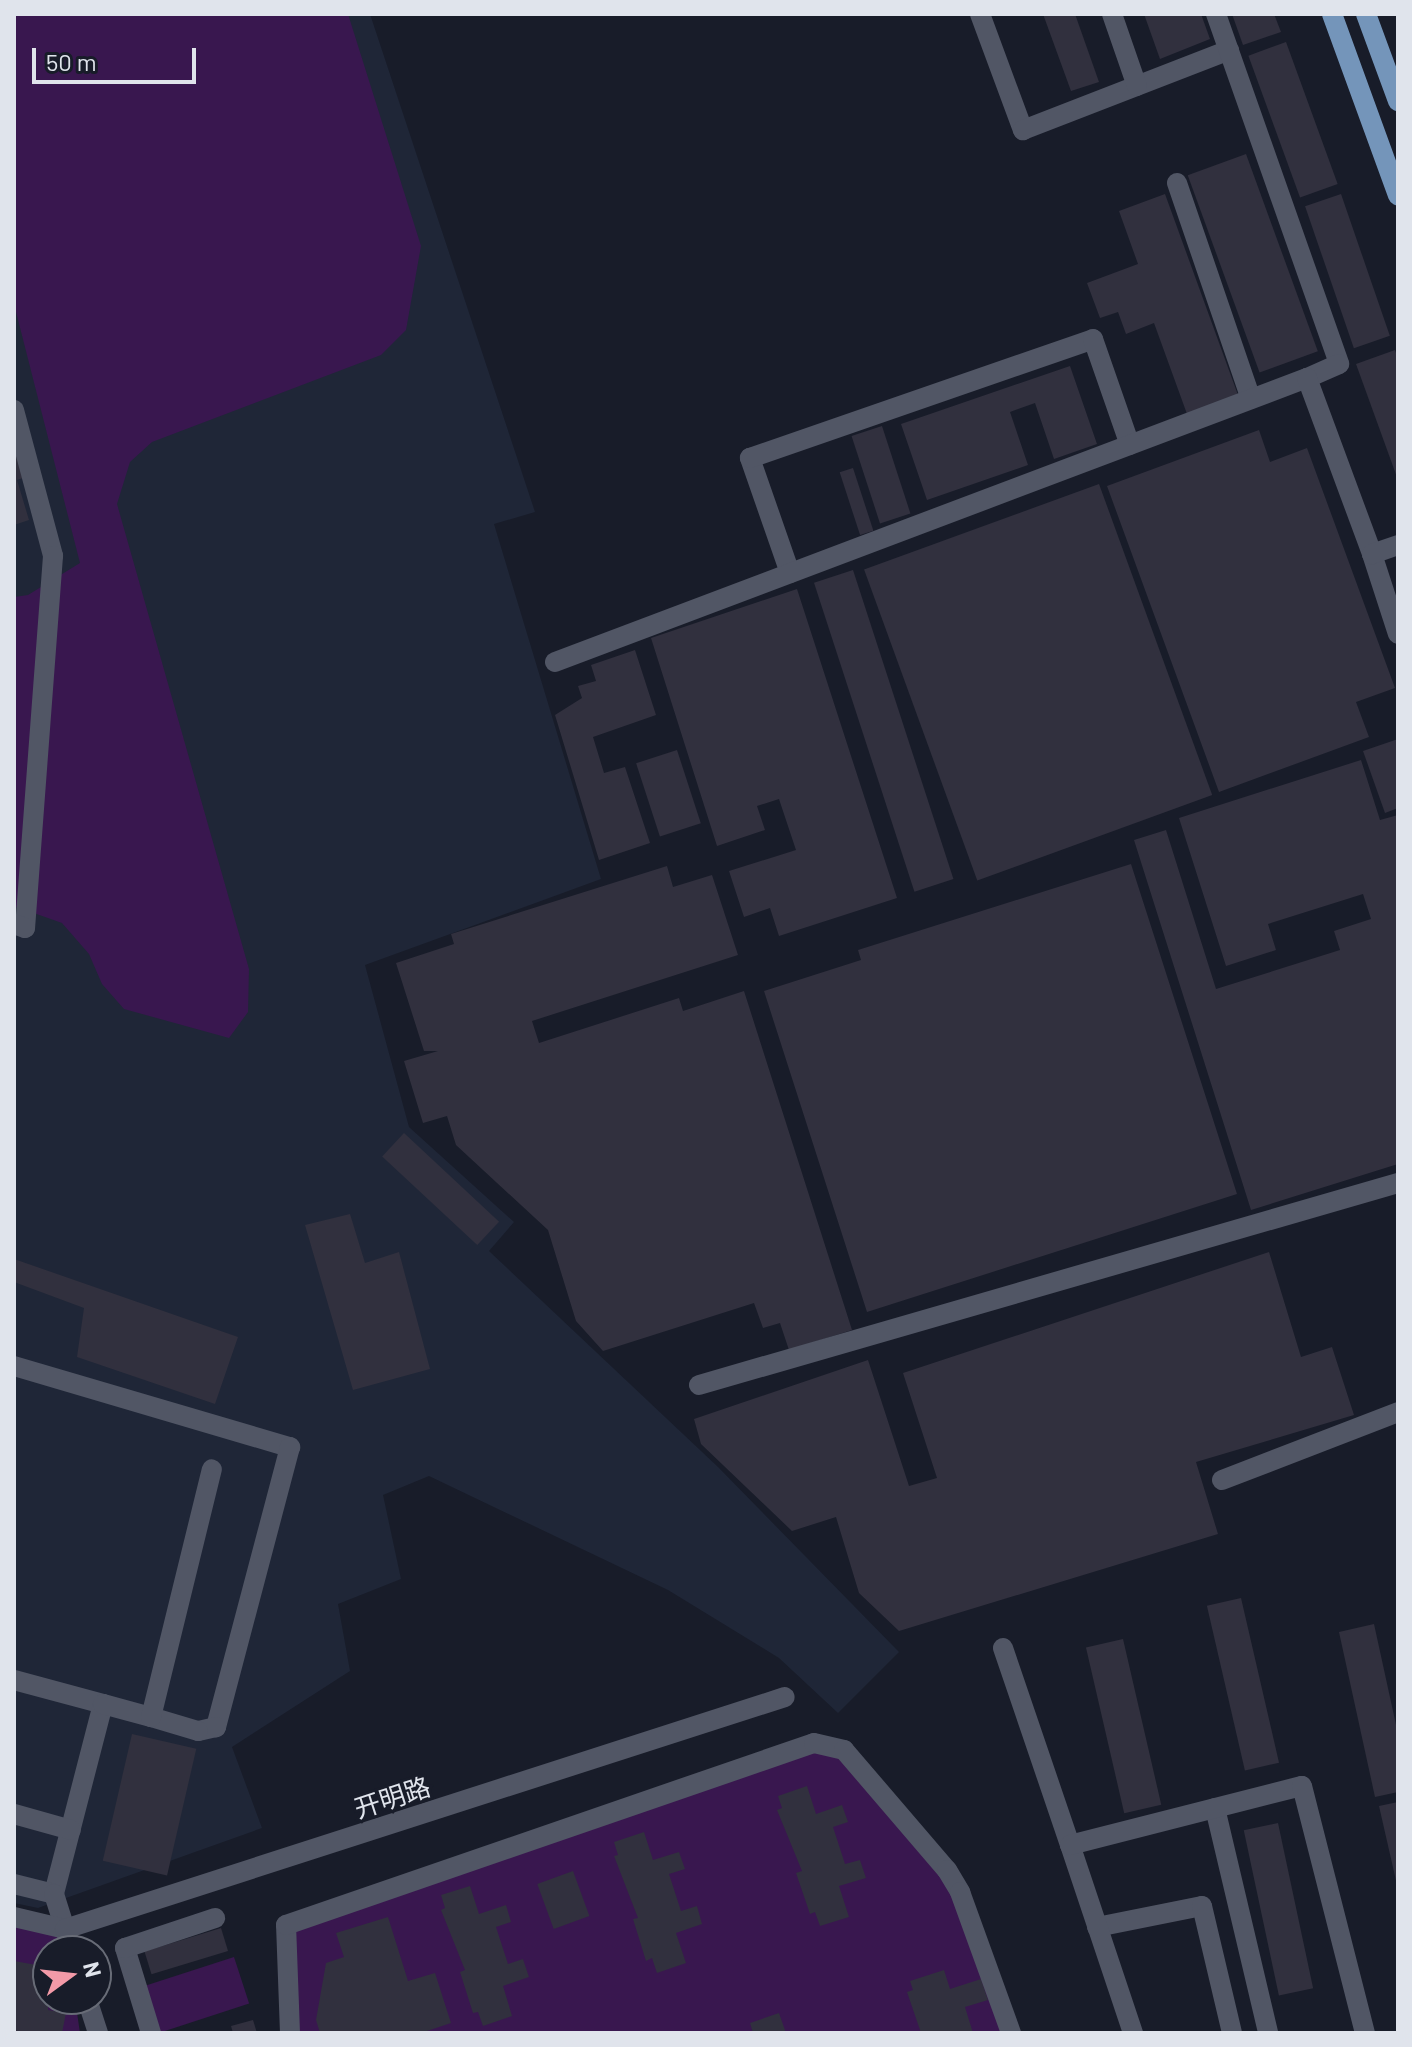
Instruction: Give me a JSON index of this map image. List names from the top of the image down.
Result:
{
  "streets": {
    "street": ["开明路"]
  },
  "scale_bar": "50 m",
  "north": "right"
}
